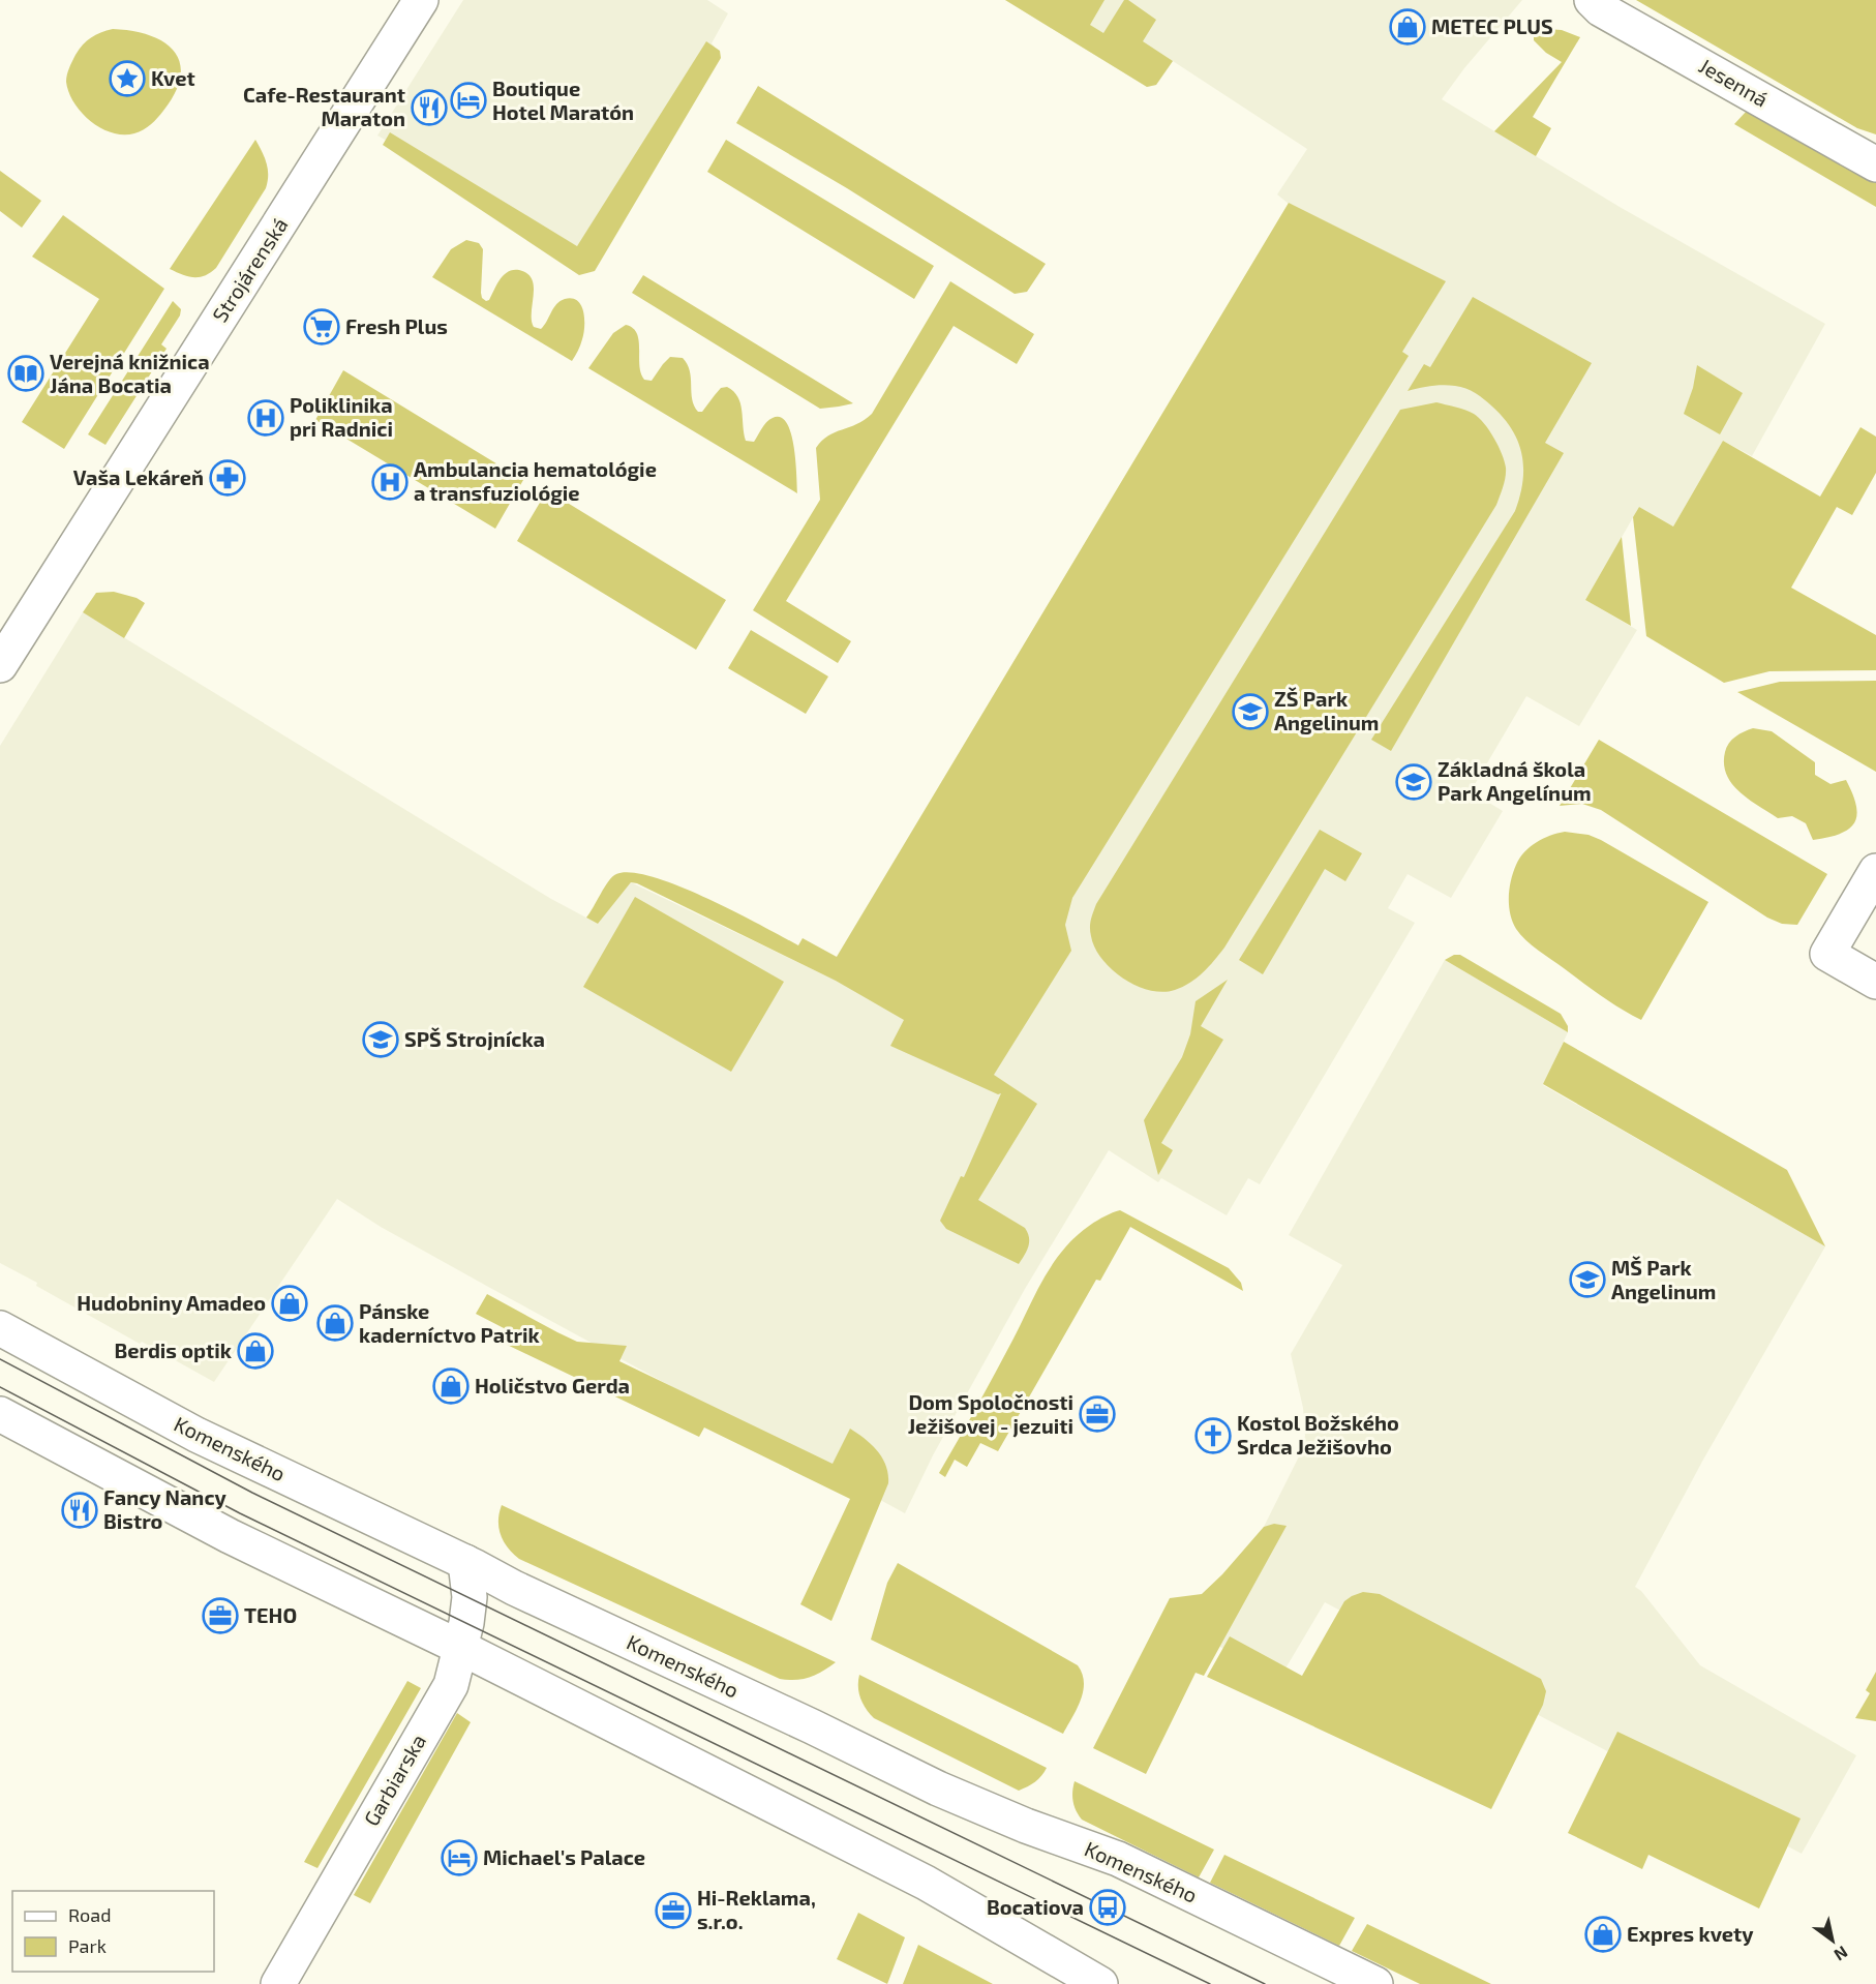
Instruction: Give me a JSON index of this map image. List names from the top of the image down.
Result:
{
  "streets": {
    "street": [
      "Jesenná",
      "Strojárenská",
      "Komenského",
      "Garbiarska"
    ]
  },
  "crossings": [
    ["Komenského", "Garbiarska"]
  ],
  "places": {
    "shop": [
      "METEC PLUS",
      "Hudobniny Amadeo",
      "Pánske kaderníctvo Patrik",
      "Berdis optik",
      "Holičstvo Gerda",
      "Expres kvety"
    ],
    "place": ["Kvet"],
    "hotel": ["Boutique Hotel Maratón", "Michael's Palace"],
    "restaurant": ["Cafe-Restaurant Maraton", "Fancy Nancy Bistro"],
    "supermarket": ["Fresh Plus"],
    "library": ["Verejná knižnica Jána Bocatia"],
    "hospital": ["Poliklinika pri Radnici", "Ambulancia hematológie a transfuziológie"],
    "pharmacy": ["Vaša Lekáreň"],
    "school or university": [
      "ZŠ Park Angelinum",
      "Základná škola Park Angelínum",
      "SPŠ Strojnícka",
      "MŠ Park Angelinum"
    ],
    "office": ["Dom Spoločnosti Ježišovej - jezuiti", "TEHO", "Hi-Reklama, s.r.o."],
    "church": ["Kostol Božského Srdca Ježišovho"],
    "bus stop": ["Bocatiova"]
  },
  "legend": ["Road", "Park"],
  "north": "bottom right"
}
